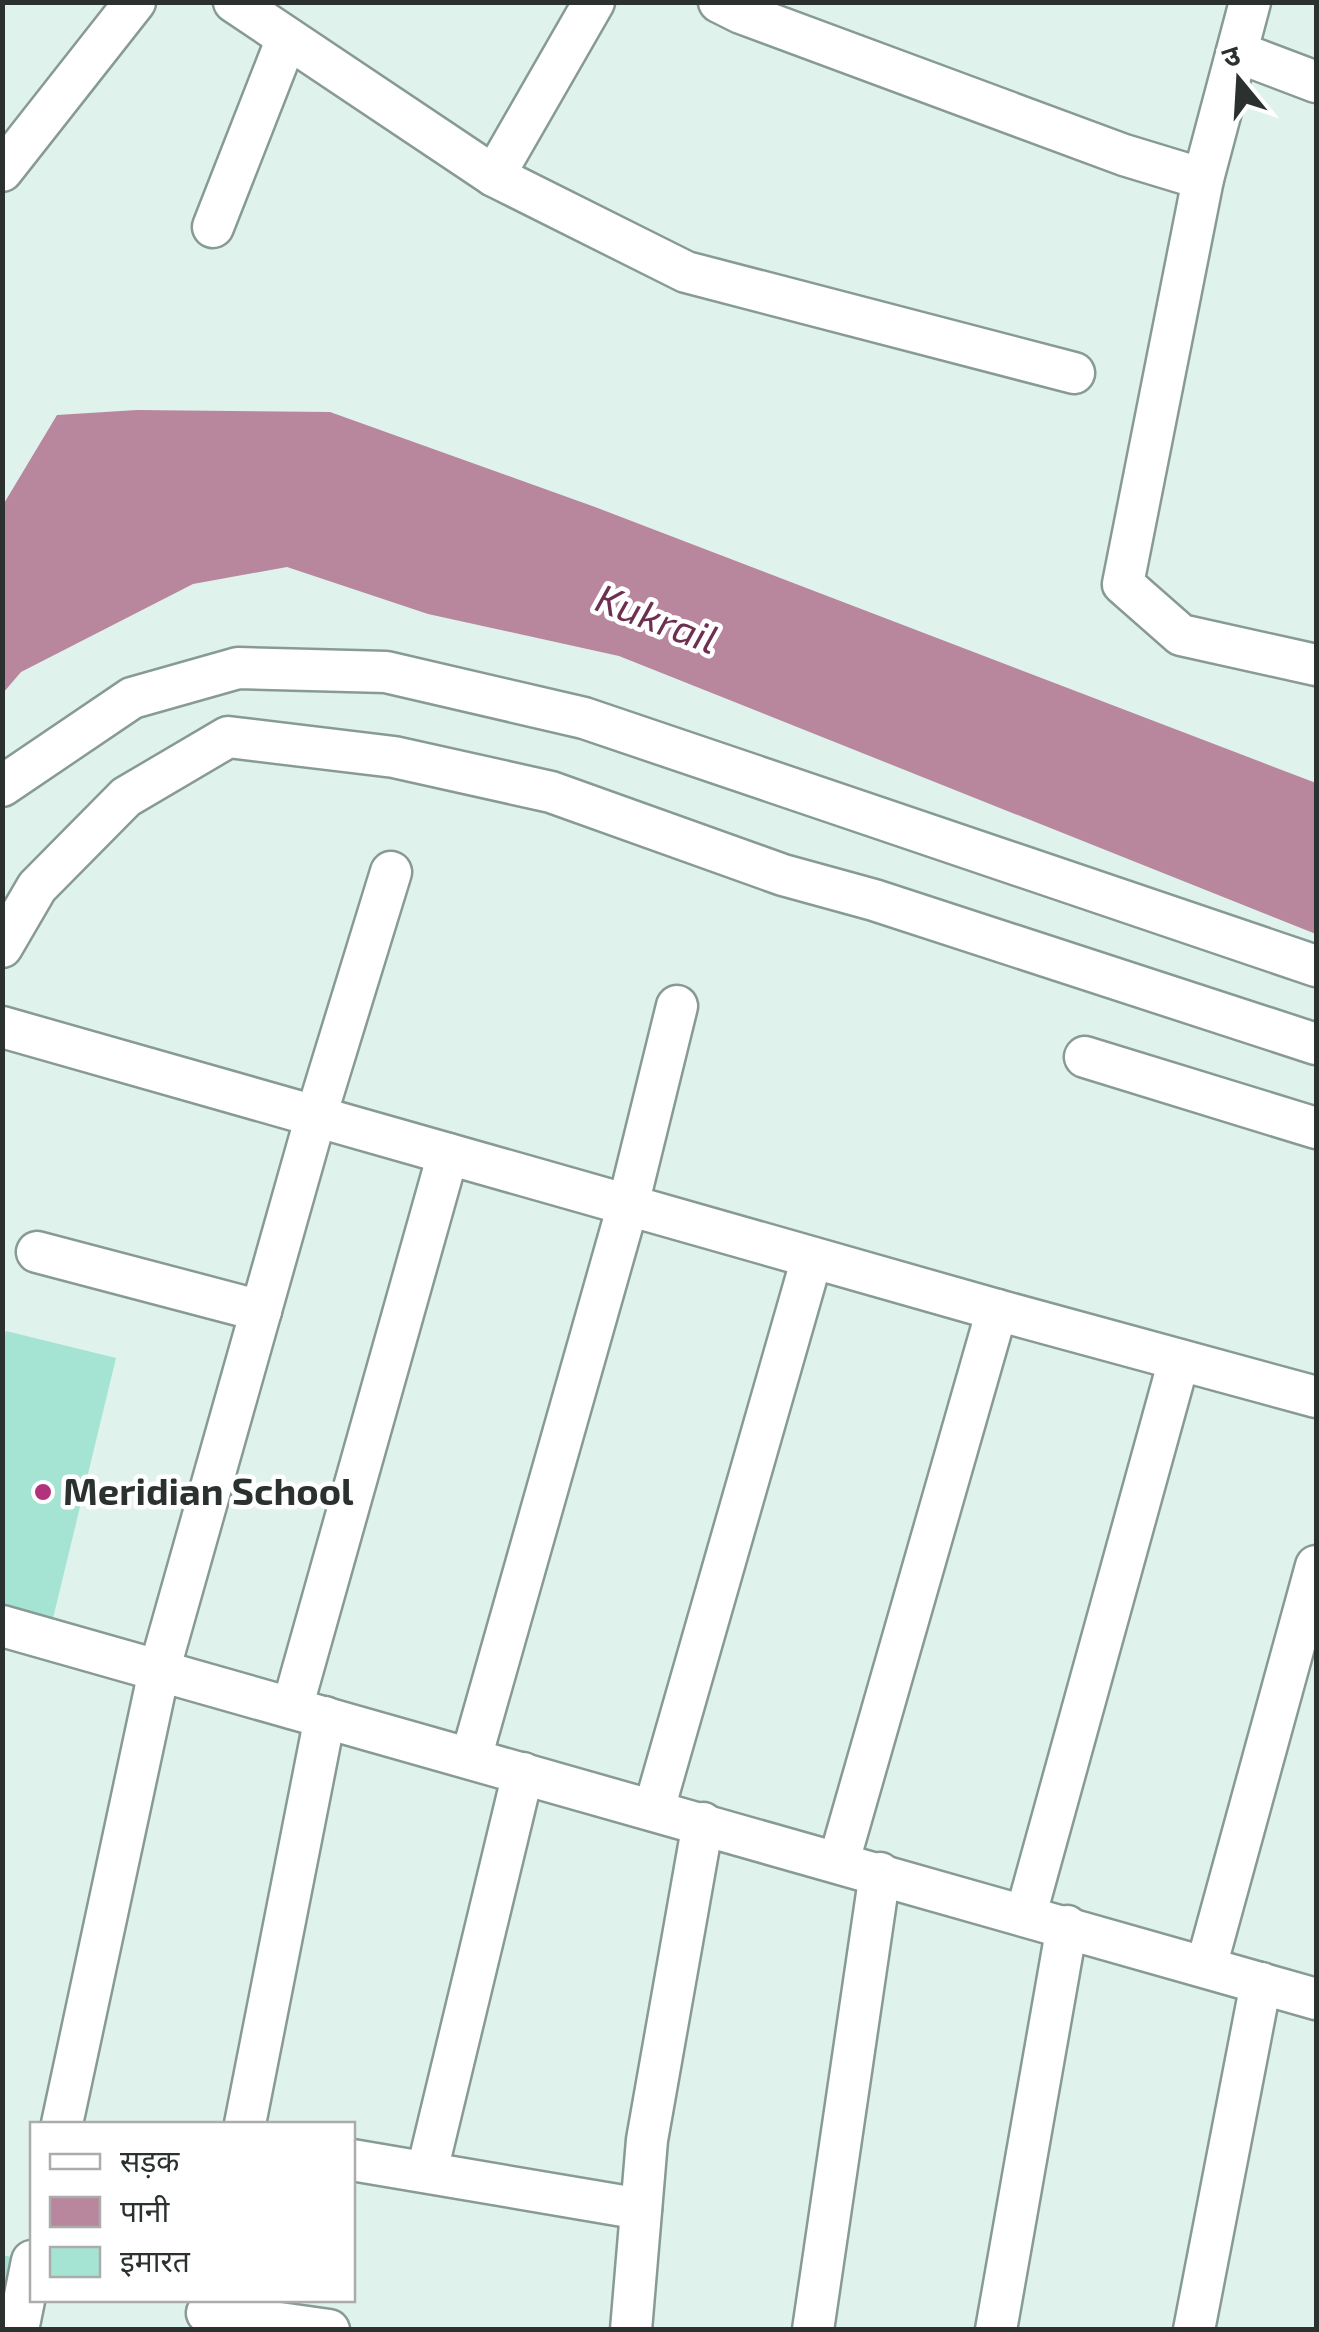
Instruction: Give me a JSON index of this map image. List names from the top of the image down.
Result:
{
  "water": ["Kukrail"],
  "places": ["Meridian School"],
  "legend": ["सड़क", "पानी", "इमारत"],
  "north": "top"
}
